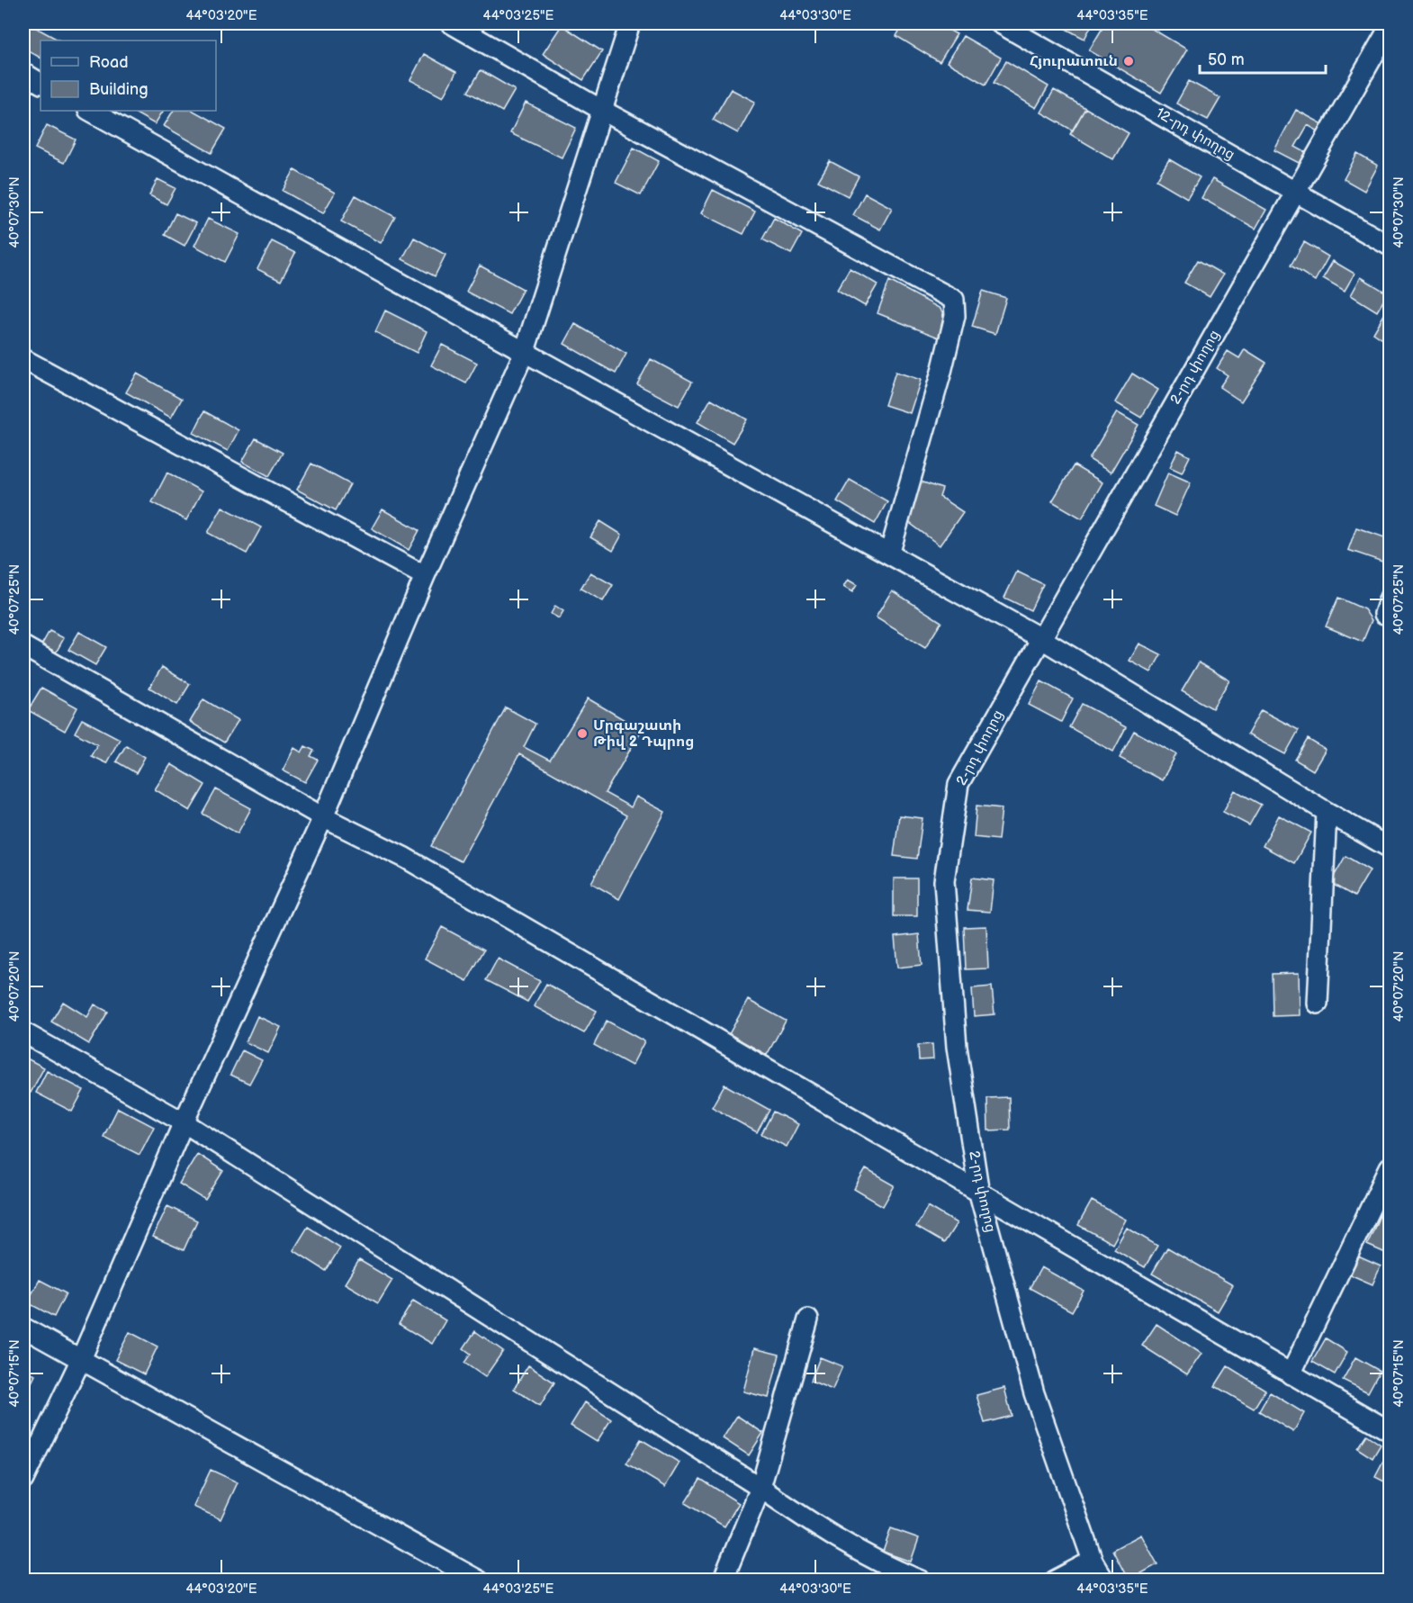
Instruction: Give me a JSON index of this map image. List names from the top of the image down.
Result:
{
  "streets": {
    "street": ["12-րդ փողոց", "2-րդ փողոց"]
  },
  "crossings": [
    ["12-րդ փողոց", "2-րդ փողոց"]
  ],
  "places": ["Հյուրատուն", "Մրգաշատի Թիվ 2 Դպրոց"],
  "legend": ["Road", "Building"],
  "scale_bar": "50 m",
  "coordinates": [
    "44°03'20\"E",
    "44°03'25\"E",
    "44°03'30\"E",
    "44°03'35\"E",
    "40°07'30\"N",
    "40°07'25\"N",
    "40°07'20\"N",
    "40°07'15\"N"
  ]
}
